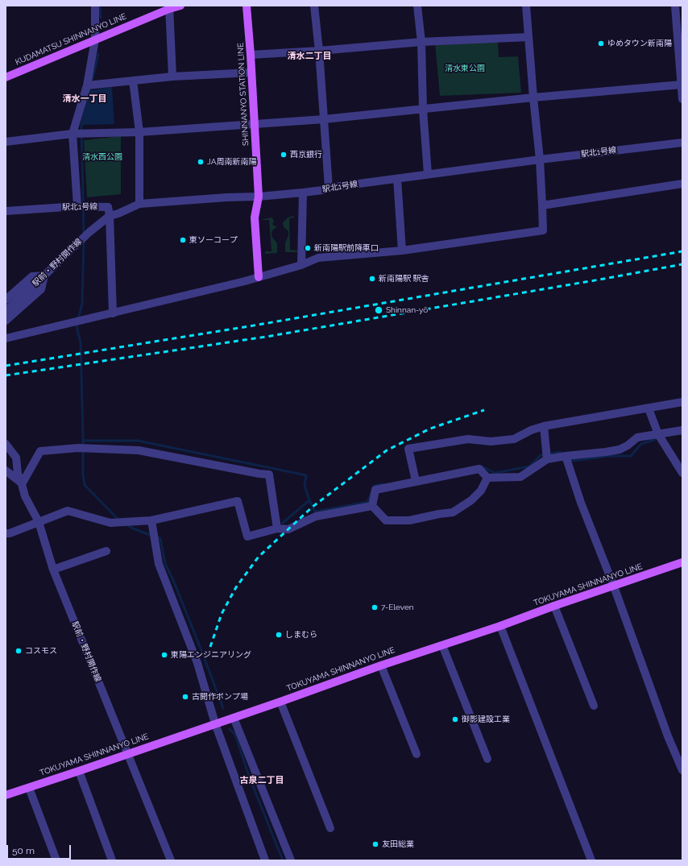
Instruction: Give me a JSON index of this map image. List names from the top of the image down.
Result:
{
  "streets": {
    "main road": ["KUDAMATSU SHINNANYO LINE", "SHINNANYO STATION LINE", "TOKUYAMA SHINNANYO LINE"],
    "street": ["駅北1号線", "駅前・野村開作線"]
  },
  "crossings": [
    ["SHINNANYO STATION LINE", "駅北1号線"],
    ["駅北1号線", "駅前・野村開作線"],
    ["駅前・野村開作線", "TOKUYAMA SHINNANYO LINE"]
  ],
  "districts": ["清水二丁目", "清水一丁目", "古泉二丁目"],
  "parks": ["清水東公園", "清水西公園"],
  "places": [
    "ゆめタウン新南陽",
    "西京銀行",
    "JA周南新南陽",
    "東ソーコープ",
    "新南陽駅前降車口",
    "新南陽駅 駅舎",
    "Shinnan-yō",
    "7-Eleven",
    "しまむら",
    "コスモス",
    "東陽エンジニアリング",
    "古開作ポンプ場",
    "御影建設工業",
    "友田総業"
  ],
  "scale_bar": "50 m"
}
